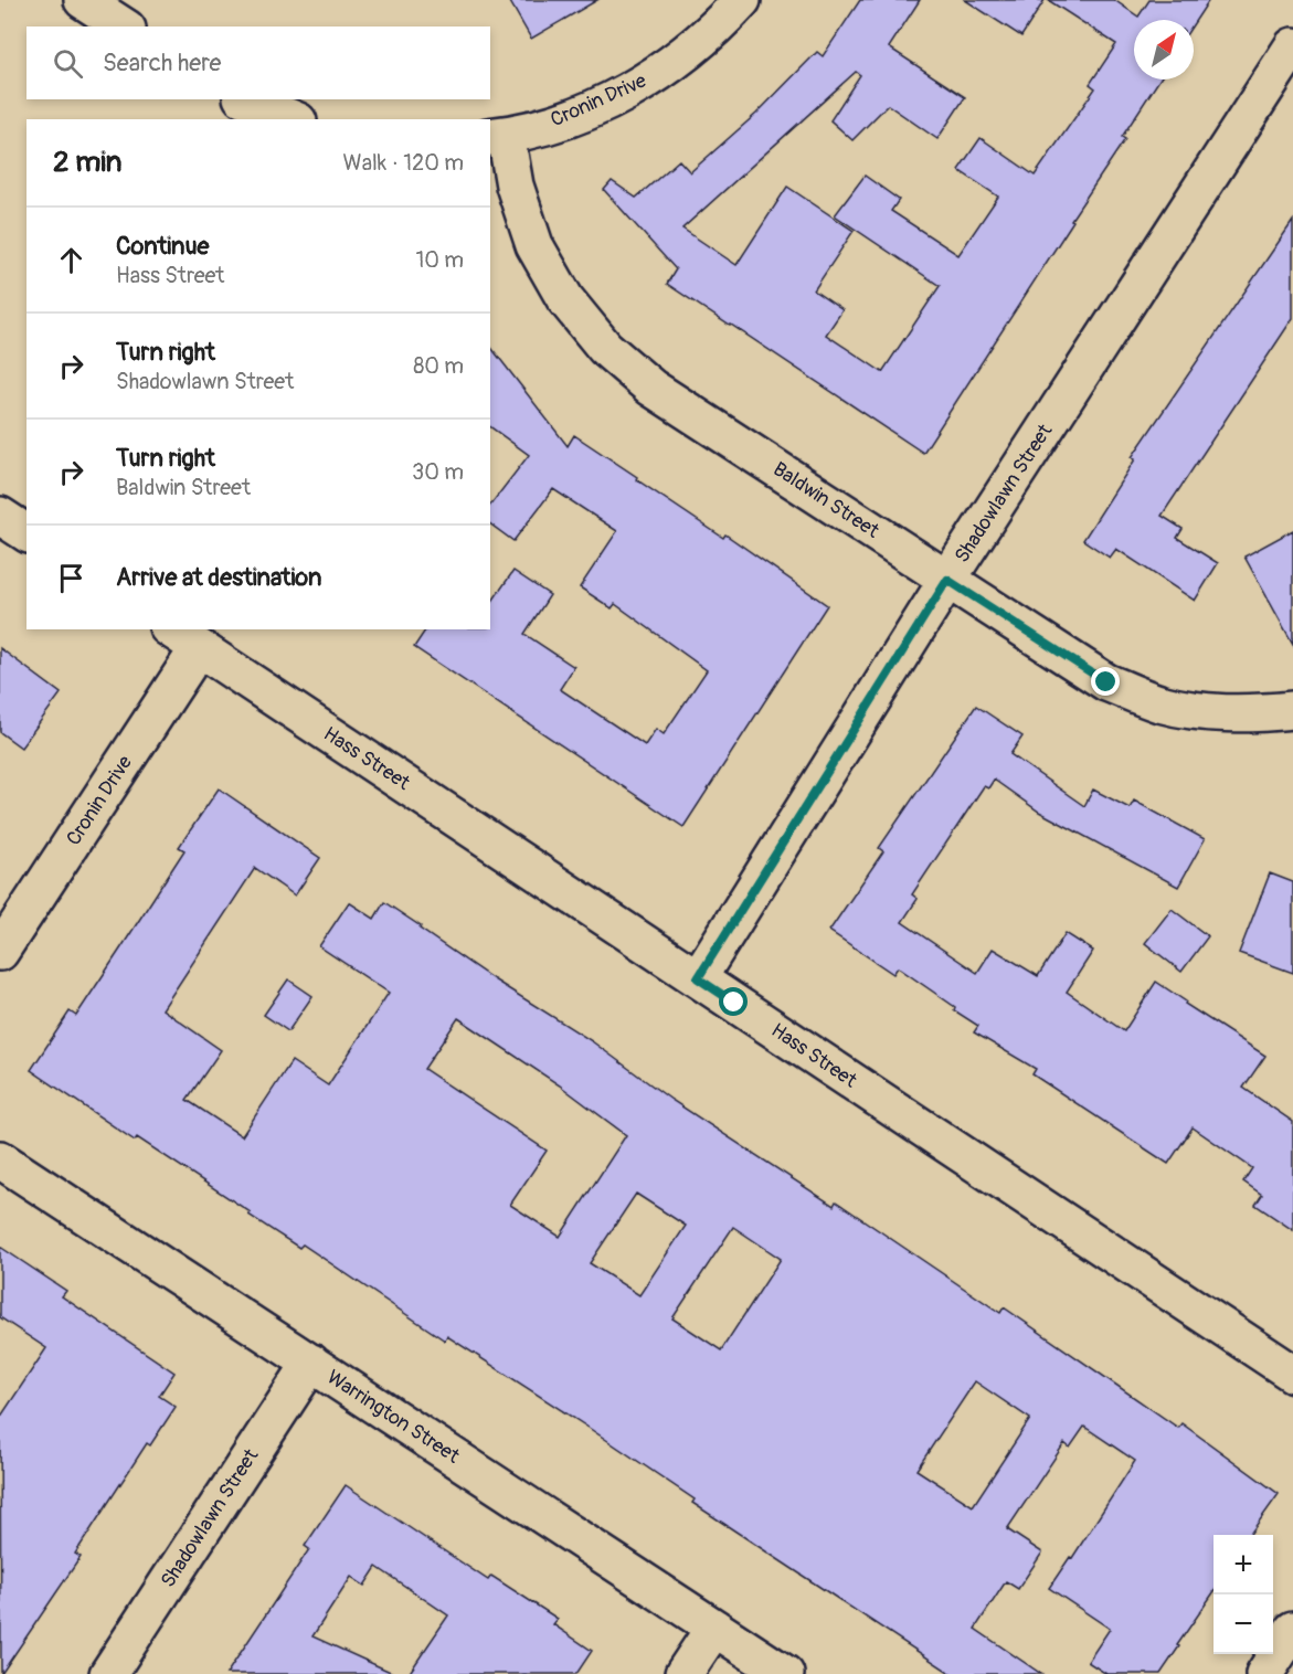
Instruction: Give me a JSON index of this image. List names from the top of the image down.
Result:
{
  "streets": {
    "street": [
      "Cronin Drive",
      "Shadowlawn Street",
      "Baldwin Street",
      "Hass Street",
      "Warrington Street"
    ]
  },
  "crossings": [
    ["Cronin Drive", "Baldwin Street"],
    ["Cronin Drive", "Hass Street"],
    ["Shadowlawn Street", "Baldwin Street"],
    ["Shadowlawn Street", "Hass Street"],
    ["Shadowlawn Street", "Warrington Street"]
  ],
  "north": "top right",
  "page": {
    "search": "Search here",
    "heading": ["2 min", "Walk · 120 m"],
    "list": [
      ["Continue", "Hass Street", "10 m"],
      ["Turn right", "Shadowlawn Street", "80 m"],
      ["Turn right", "Baldwin Street", "30 m"],
      "Arrive at destination"
    ],
    "map_buttons": ["+", "−"]
  }
}
